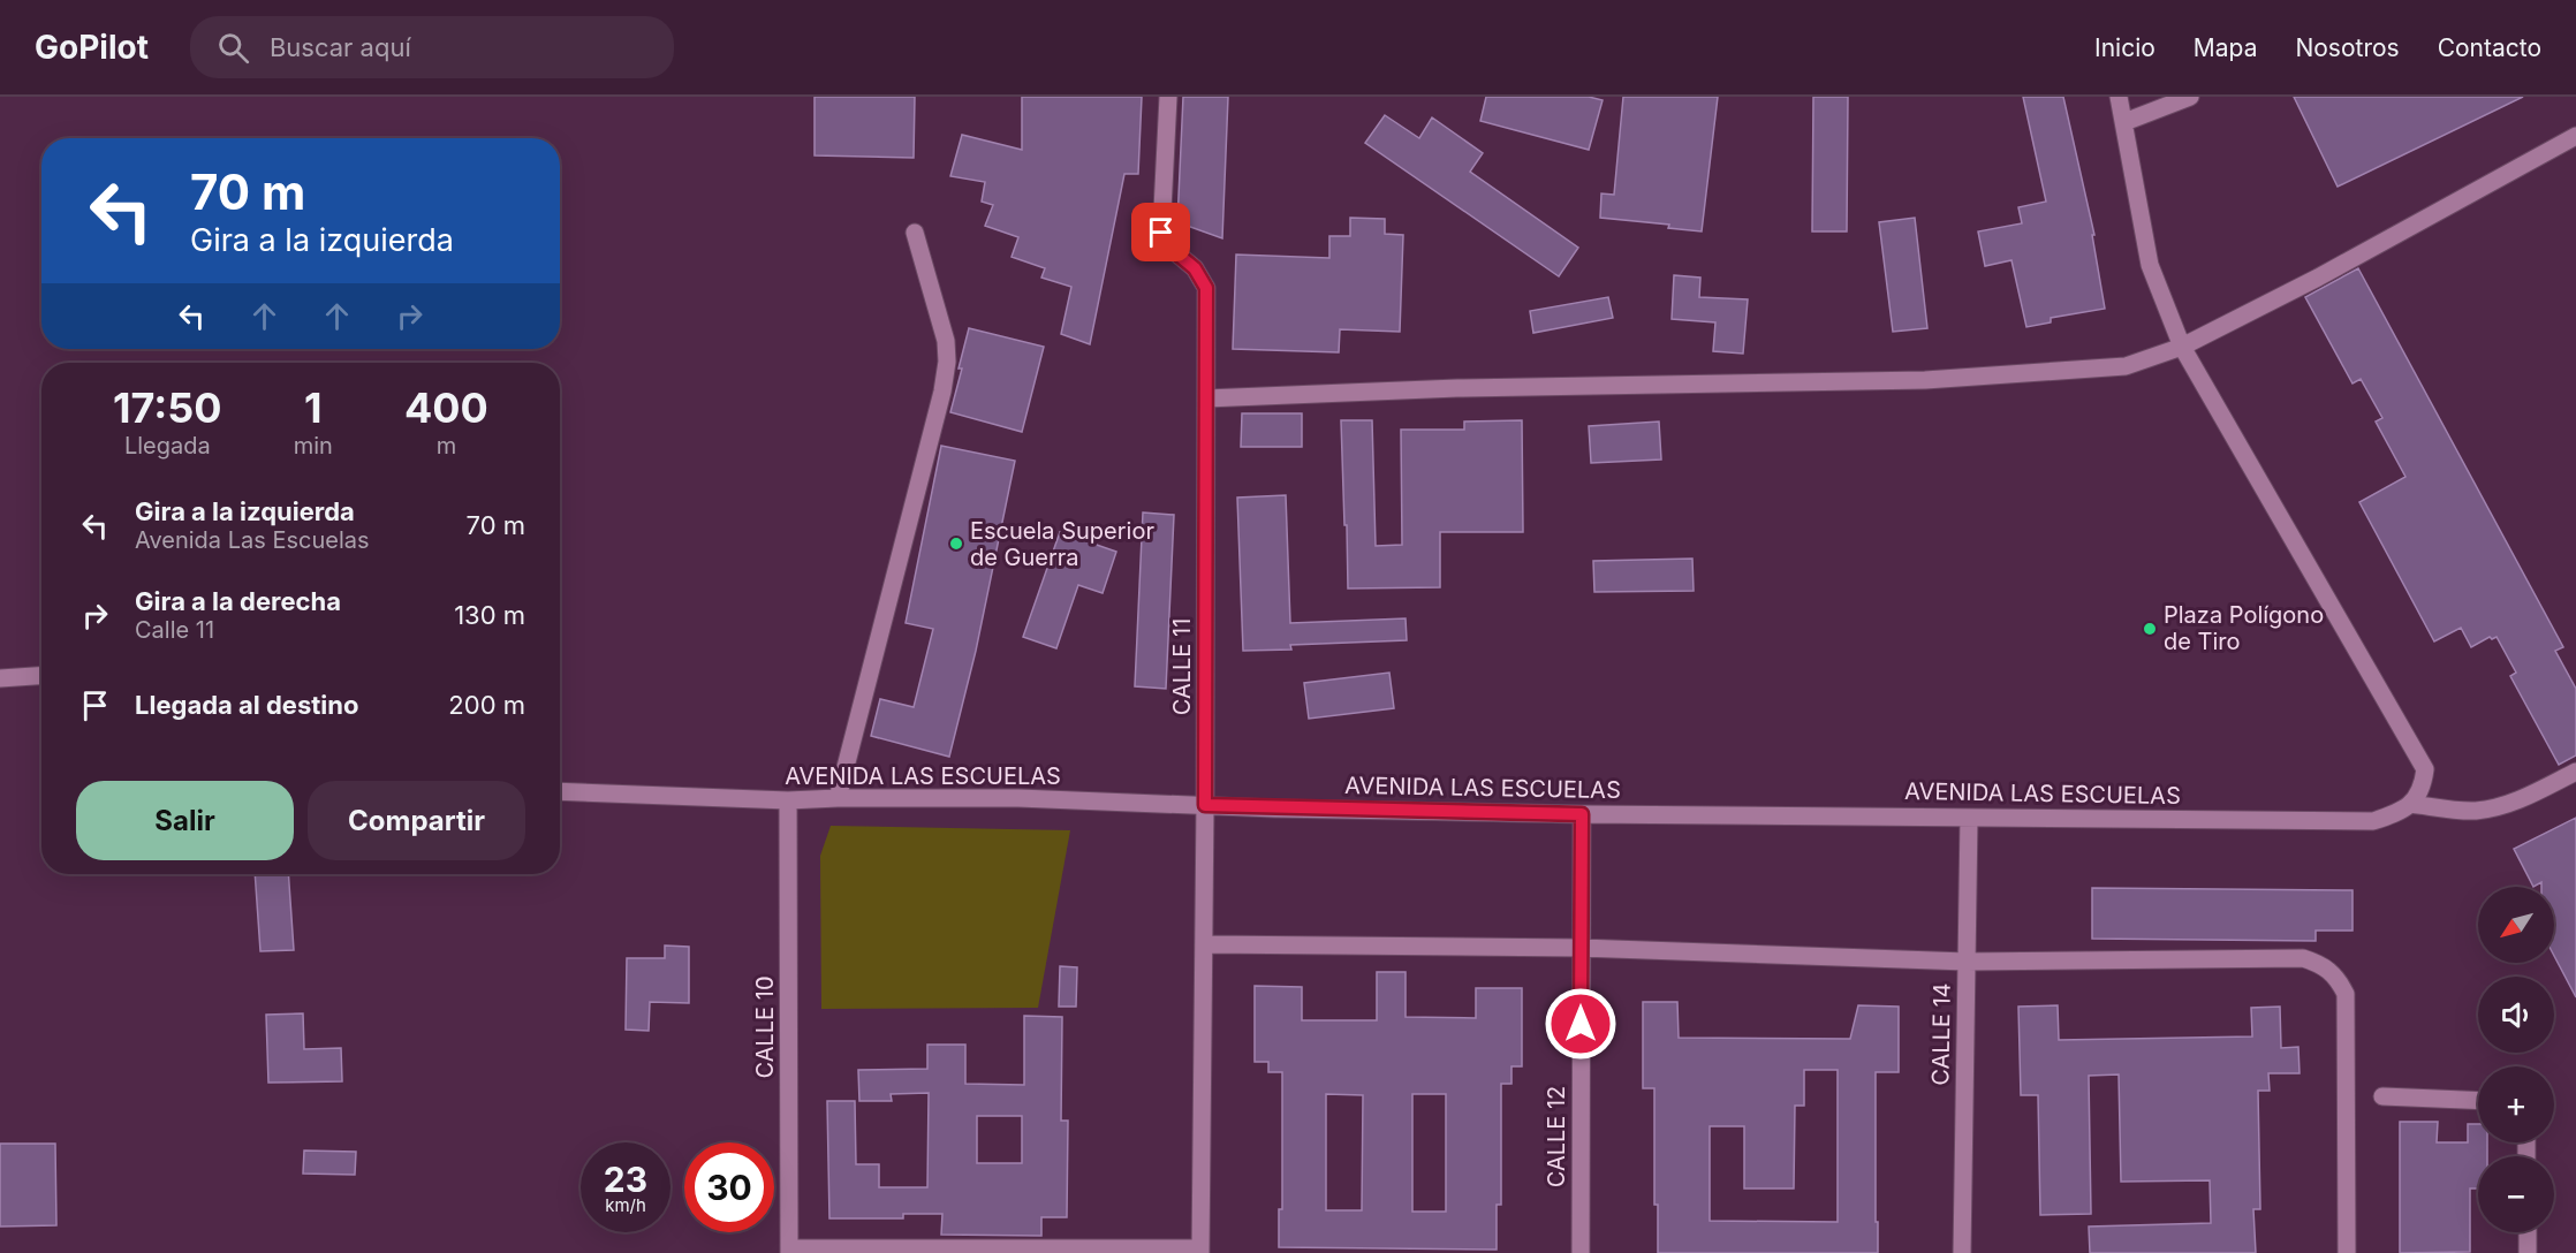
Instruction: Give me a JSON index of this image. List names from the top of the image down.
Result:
{
  "streets": {
    "street": [
      "CALLE 11",
      "AVENIDA LAS ESCUELAS",
      "CALLE 10",
      "CALLE 14",
      "CALLE 12"
    ]
  },
  "crossings": [
    ["CALLE 11", "AVENIDA LAS ESCUELAS"],
    ["AVENIDA LAS ESCUELAS", "CALLE 10"],
    ["AVENIDA LAS ESCUELAS", "CALLE 14"],
    ["AVENIDA LAS ESCUELAS", "CALLE 12"]
  ],
  "places": ["Escuela Superior de Guerra", "Plaza Polígono de Tiro"],
  "north": "bottom left",
  "page": {
    "header": "GoPilot",
    "search": "Buscar aquí",
    "nav": [
      "Inicio",
      "Mapa",
      "Nosotros",
      "Contacto"
    ],
    "turn": ["70 m", "Gira a la izquierda"],
    "eta": [
      "17:50",
      "Llegada",
      "1",
      "min",
      "400",
      "m"
    ],
    "list": [
      {
        "name": "Gira a la izquierda",
        "note": "Avenida Las Escuelas",
        "value": "70 m"
      },
      {
        "name": "Gira a la derecha",
        "note": "Calle 11",
        "value": "130 m"
      },
      {
        "name": "Llegada al destino",
        "value": "200 m"
      }
    ],
    "buttons": ["Salir", "Compartir"],
    "map_buttons": ["+", "−"],
    "speed": "23 km/h",
    "limit": "30"
  }
}
